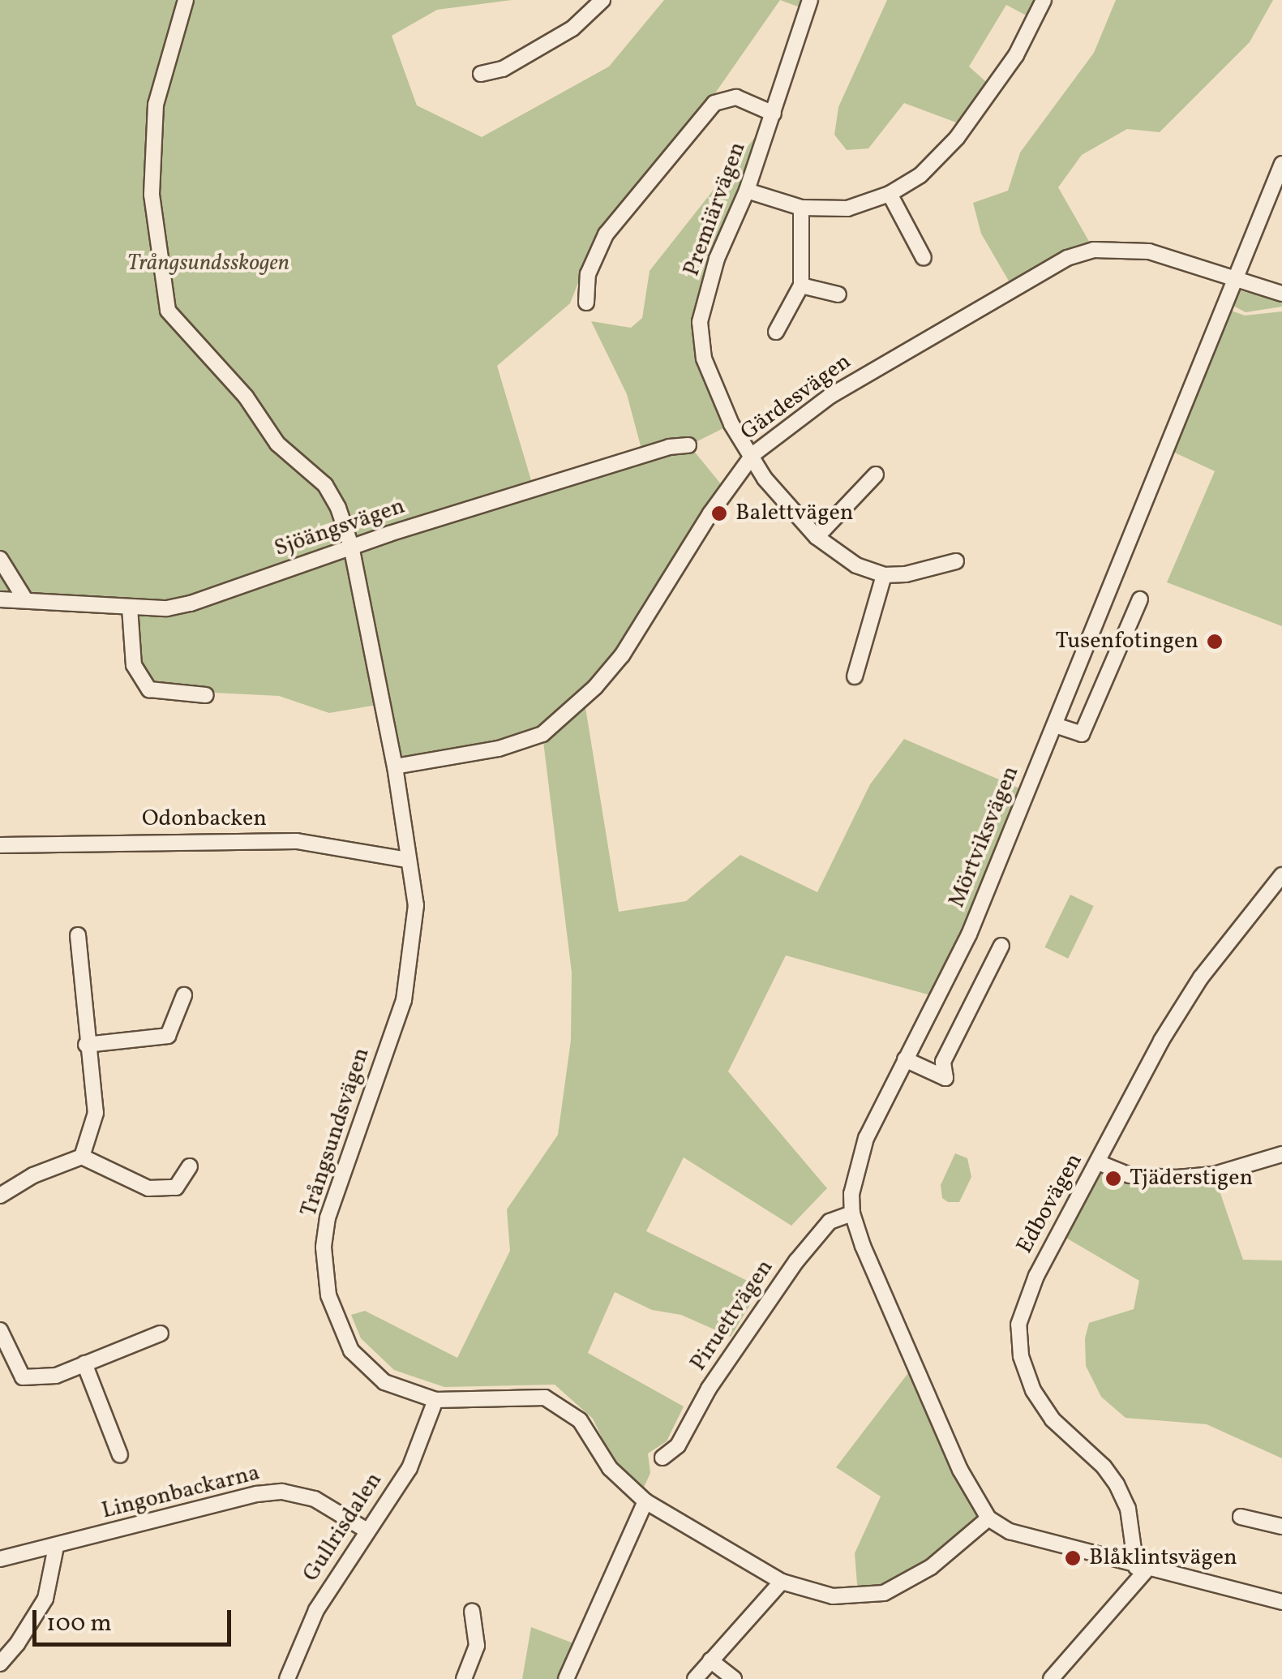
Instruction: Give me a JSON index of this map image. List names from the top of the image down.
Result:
{
  "streets": {
    "street": [
      "Premiärvägen",
      "Gärdesvägen",
      "Sjöängsvägen",
      "Odonbacken",
      "Mörtviksvägen",
      "Trångsundsvägen",
      "Edbovägen",
      "Piruettvägen",
      "Lingonbackarna",
      "Gullrisdalen"
    ]
  },
  "crossings": [
    ["Premiärvägen", "Gärdesvägen"],
    ["Gärdesvägen", "Mörtviksvägen"],
    ["Gärdesvägen", "Trångsundsvägen"],
    ["Sjöängsvägen", "Trångsundsvägen"],
    ["Odonbacken", "Trångsundsvägen"],
    ["Mörtviksvägen", "Trångsundsvägen"],
    ["Mörtviksvägen", "Piruettvägen"],
    ["Trångsundsvägen", "Gullrisdalen"],
    ["Lingonbackarna", "Gullrisdalen"]
  ],
  "parks": ["Trångsundsskogen"],
  "places": [
    "Balettvägen",
    "Tusenfotingen",
    "Tjäderstigen",
    "Blåklintsvägen"
  ],
  "scale_bar": "100 m"
}
